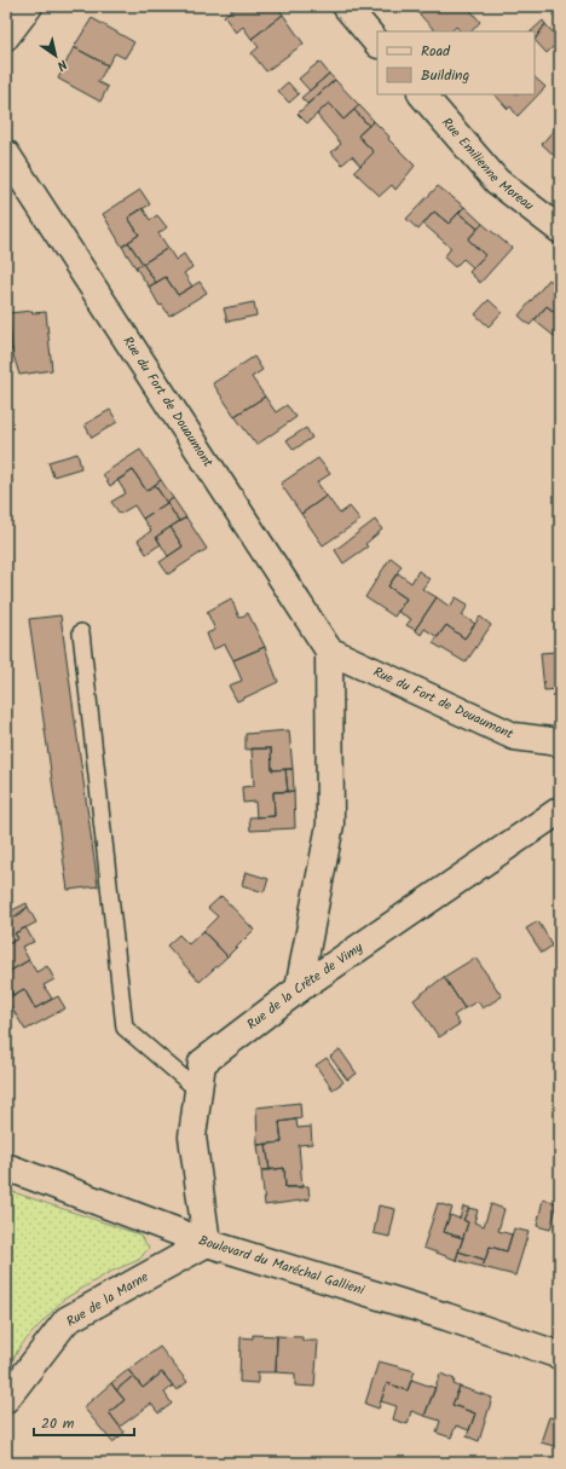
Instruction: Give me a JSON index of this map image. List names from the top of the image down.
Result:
{
  "streets": {
    "street": [
      "Rue Emilienne Moreau",
      "Rue du Fort de Douaumont",
      "Rue de la Crête de Vimy",
      "Boulevard du Maréchal Gallieni",
      "Rue de la Marne"
    ]
  },
  "crossings": [
    ["Rue de la Crête de Vimy", "Boulevard du Maréchal Gallieni"],
    ["Rue de la Crête de Vimy", "Rue de la Marne"],
    ["Boulevard du Maréchal Gallieni", "Rue de la Marne"]
  ],
  "legend": ["Road", "Building"],
  "scale_bar": "20 m",
  "north": "bottom right"
}
